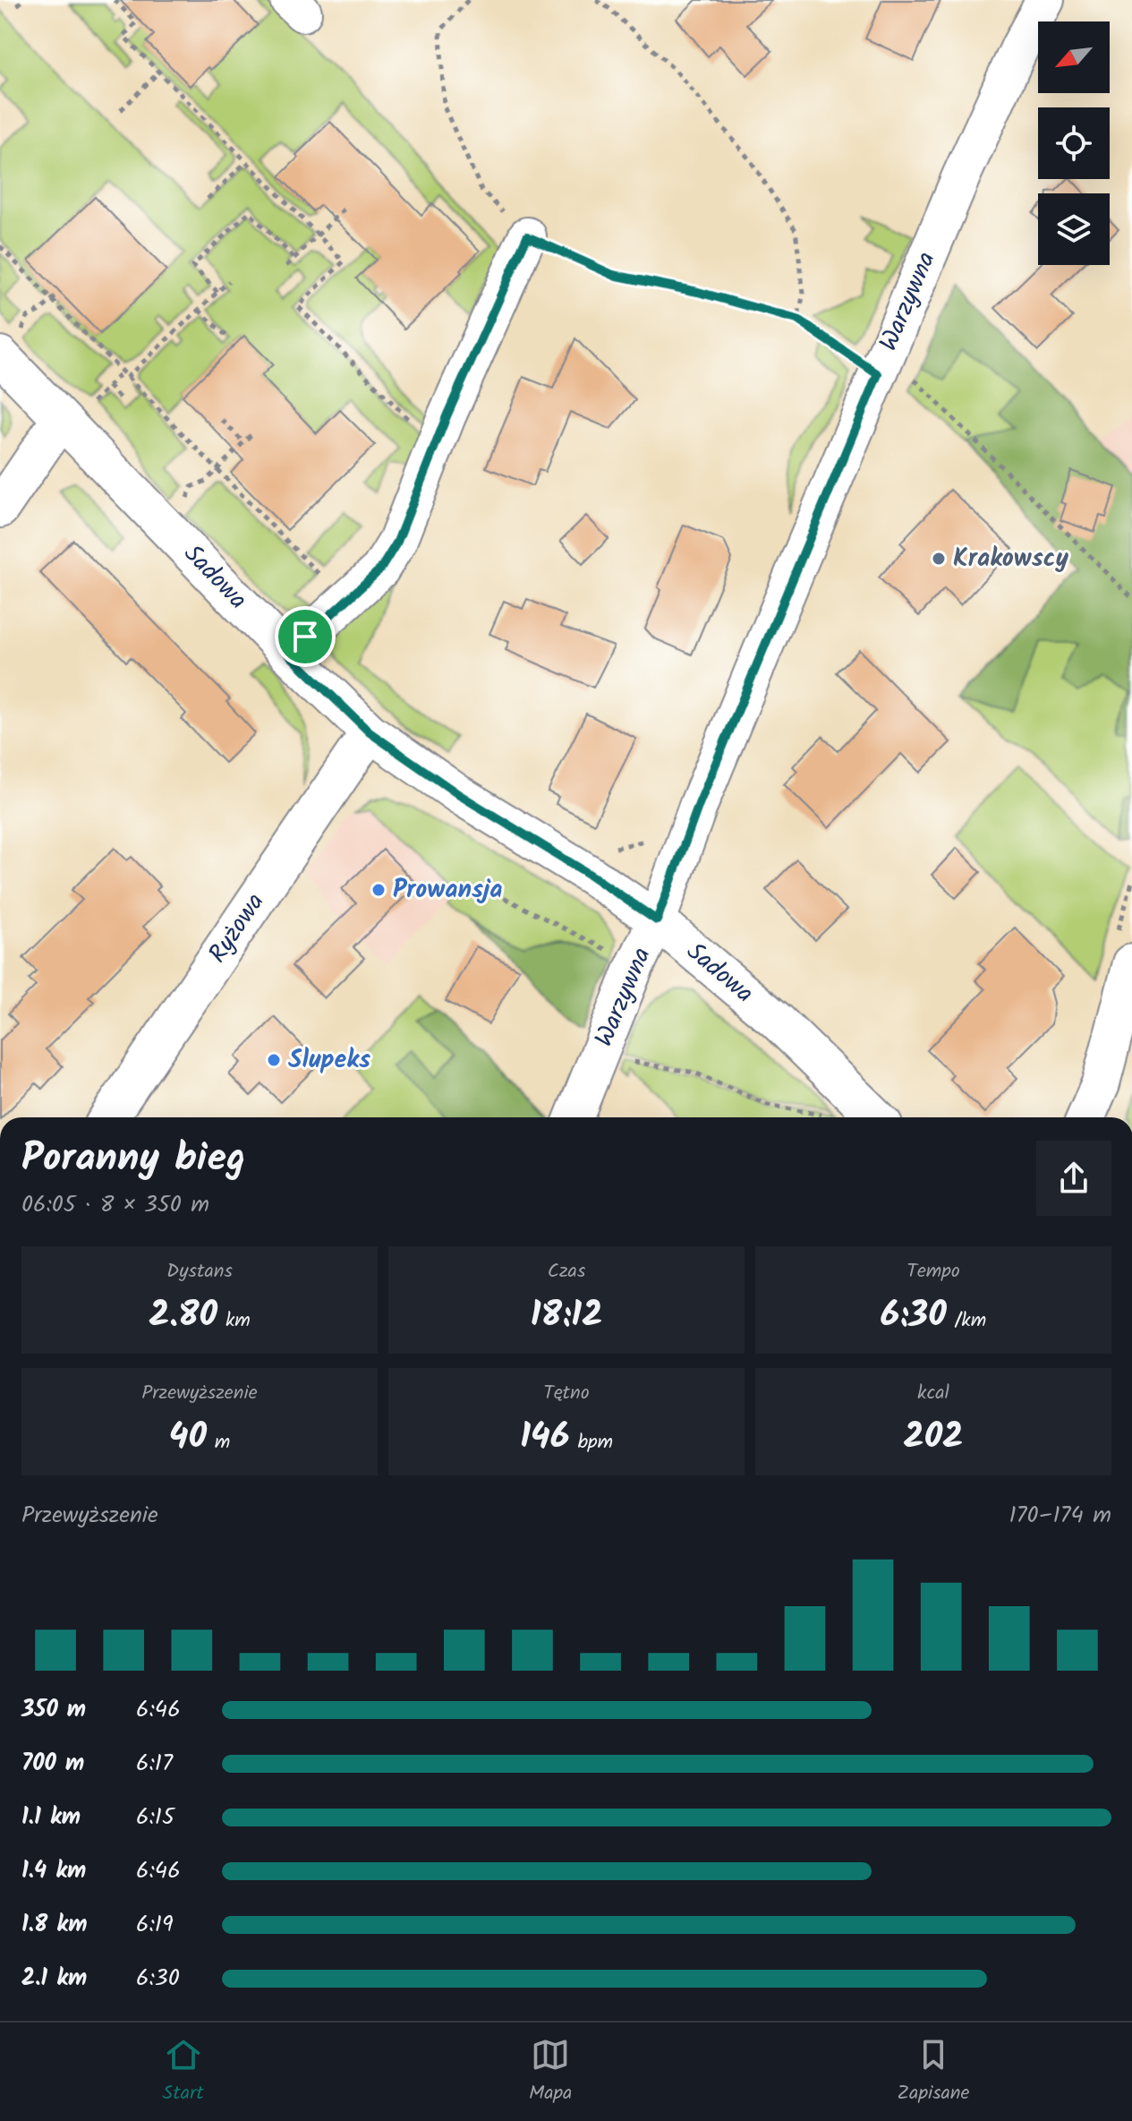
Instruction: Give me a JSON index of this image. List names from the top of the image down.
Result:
{
  "streets": {
    "street": ["Warzywna", "Sadowa", "Ryżowa"]
  },
  "crossings": [
    ["Warzywna", "Sadowa"],
    ["Sadowa", "Ryżowa"]
  ],
  "places": ["Krakowscy", "Prowansja", "Slupeks"],
  "north": "bottom left",
  "page": {
    "heading": ["Poranny bieg", "06:05 · 8 × 350 m"],
    "stats": [
      ["Dystans", "2.80 km"],
      ["Czas", "18:12"],
      ["Tempo", "6:30 /km"],
      ["Przewyższenie", "40 m"],
      ["Tętno", "146 bpm"],
      ["kcal", "202"]
    ],
    "chart": ["Przewyższenie", "170–174 m"],
    "list": [
      {
        "name": "350 m",
        "note": "6:46"
      },
      {
        "name": "700 m",
        "note": "6:17"
      },
      {
        "name": "1.1 km",
        "note": "6:15"
      },
      {
        "name": "1.4 km",
        "note": "6:46"
      },
      {
        "name": "1.8 km",
        "note": "6:19"
      },
      {
        "name": "2.1 km",
        "note": "6:30"
      }
    ],
    "tabs": ["Start", "Mapa", "Zapisane"]
  }
}
